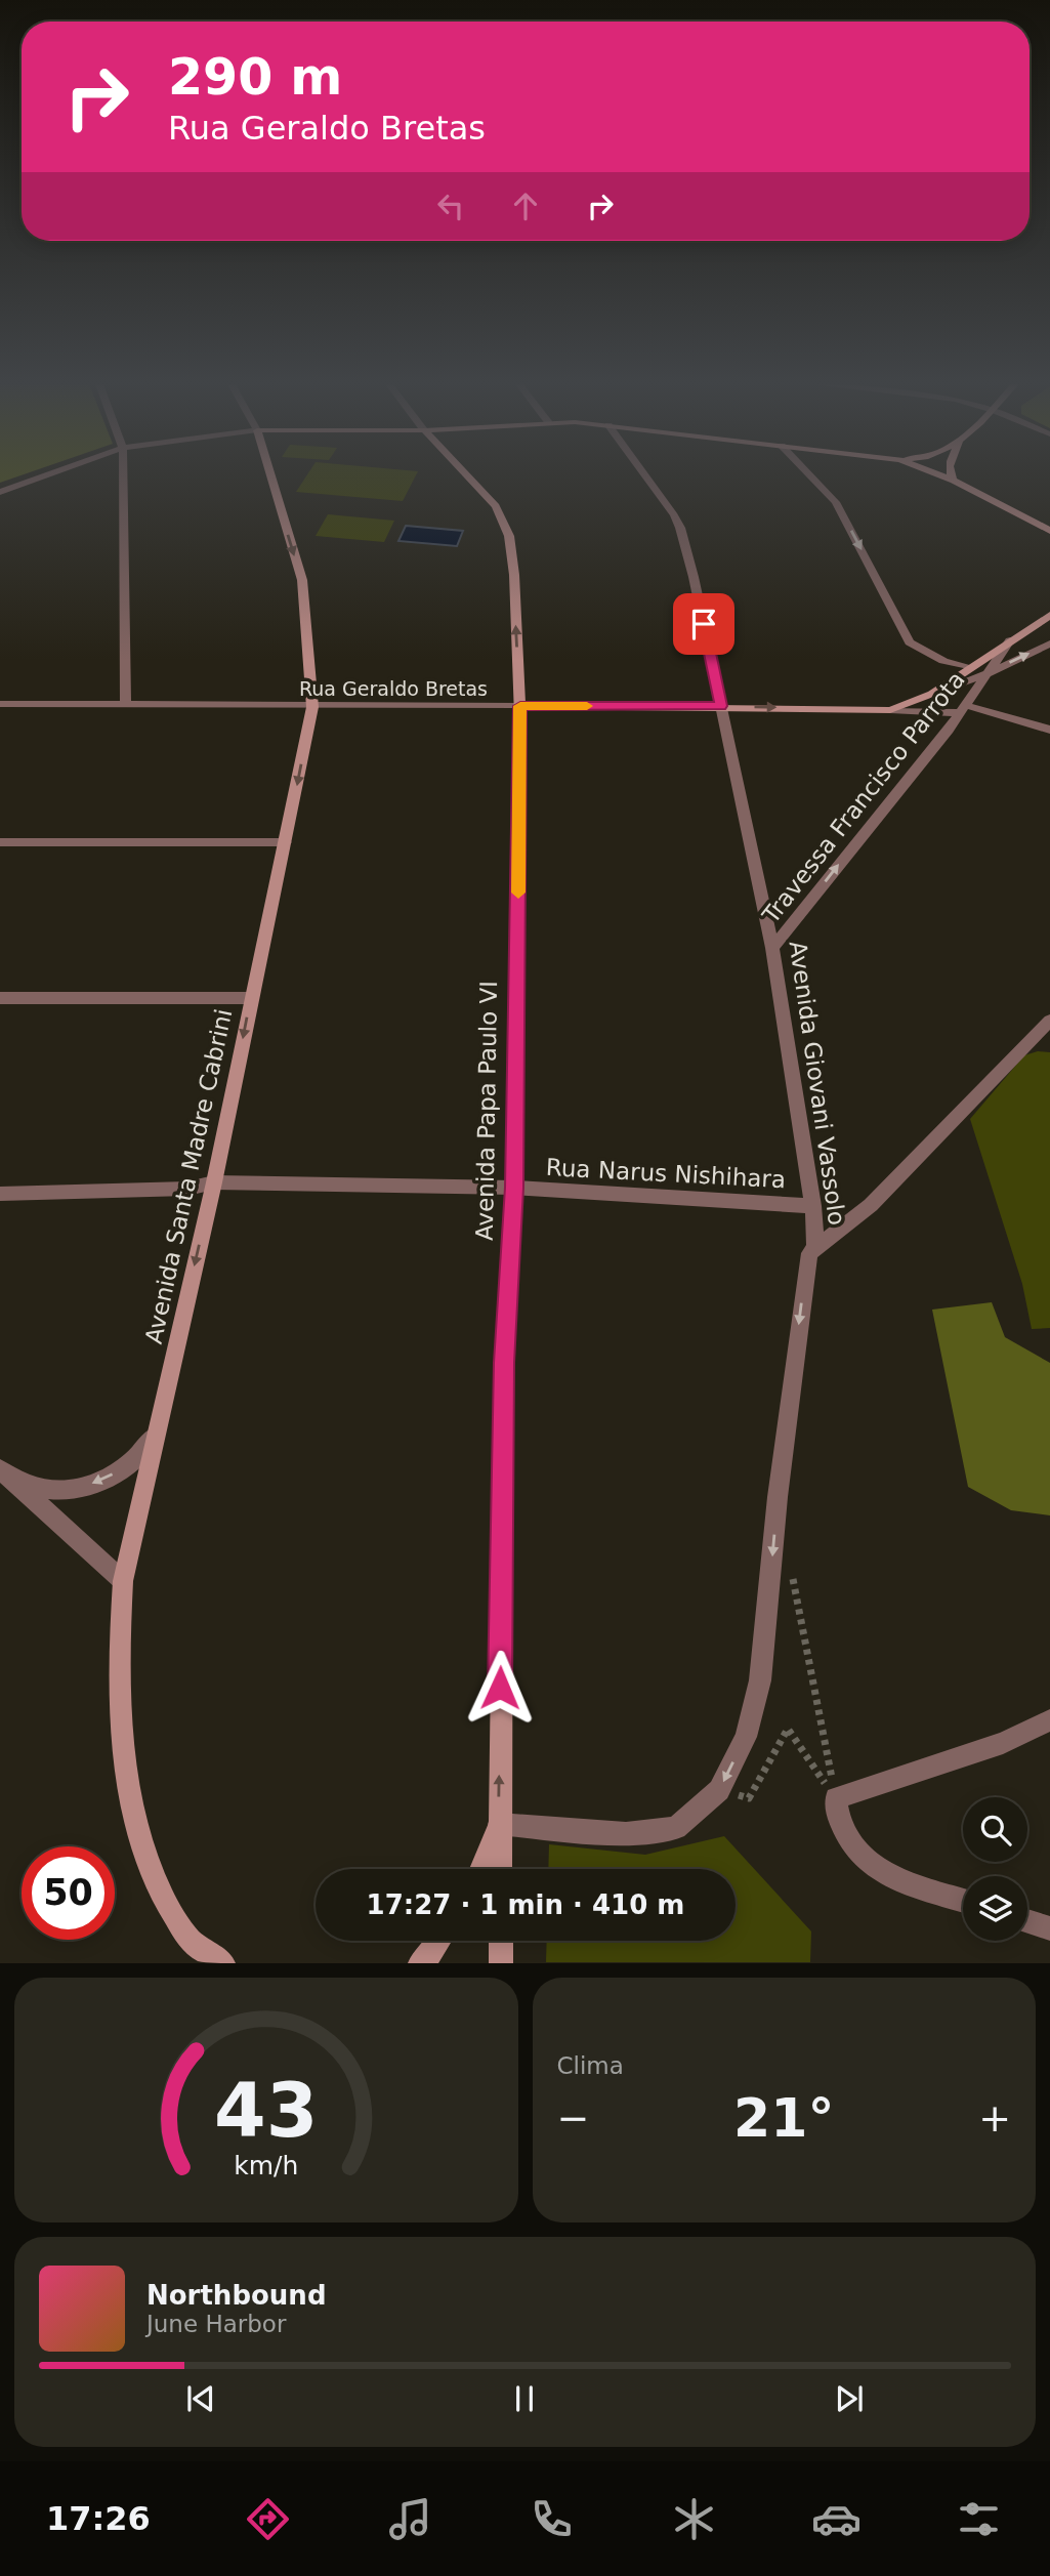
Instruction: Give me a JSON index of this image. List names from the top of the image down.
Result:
{
  "streets": {
    "main road": ["Rua Geraldo Bretas", "Avenida Papa Paulo VI", "Avenida Santa Madre Cabrini"],
    "street": ["Travessa Francisco Parrota", "Avenida Giovani Vassolo", "Rua Narus Nishihara"]
  },
  "crossings": [
    ["Rua Geraldo Bretas", "Travessa Francisco Parrota"],
    ["Rua Geraldo Bretas", "Avenida Giovani Vassolo"],
    ["Rua Geraldo Bretas", "Avenida Papa Paulo VI"],
    ["Rua Geraldo Bretas", "Avenida Santa Madre Cabrini"],
    ["Travessa Francisco Parrota", "Avenida Giovani Vassolo"],
    ["Avenida Giovani Vassolo", "Avenida Papa Paulo VI"],
    ["Avenida Giovani Vassolo", "Rua Narus Nishihara"],
    ["Avenida Papa Paulo VI", "Rua Narus Nishihara"],
    ["Rua Narus Nishihara", "Avenida Santa Madre Cabrini"]
  ],
  "one_way": ["Travessa Francisco Parrota", "Avenida Papa Paulo VI", "Avenida Santa Madre Cabrini"],
  "page": {
    "turn": ["290 m", "Rua Geraldo Bretas"],
    "limit": "50",
    "trip": "17:27 · 1 min · 410 m",
    "tile": "Clima",
    "heat": ["−", "21°", "+"],
    "song": ["Northbound", "June Harbor"],
    "tabs": "17:26",
    "gauge": ["43", "km/h"]
  }
}
